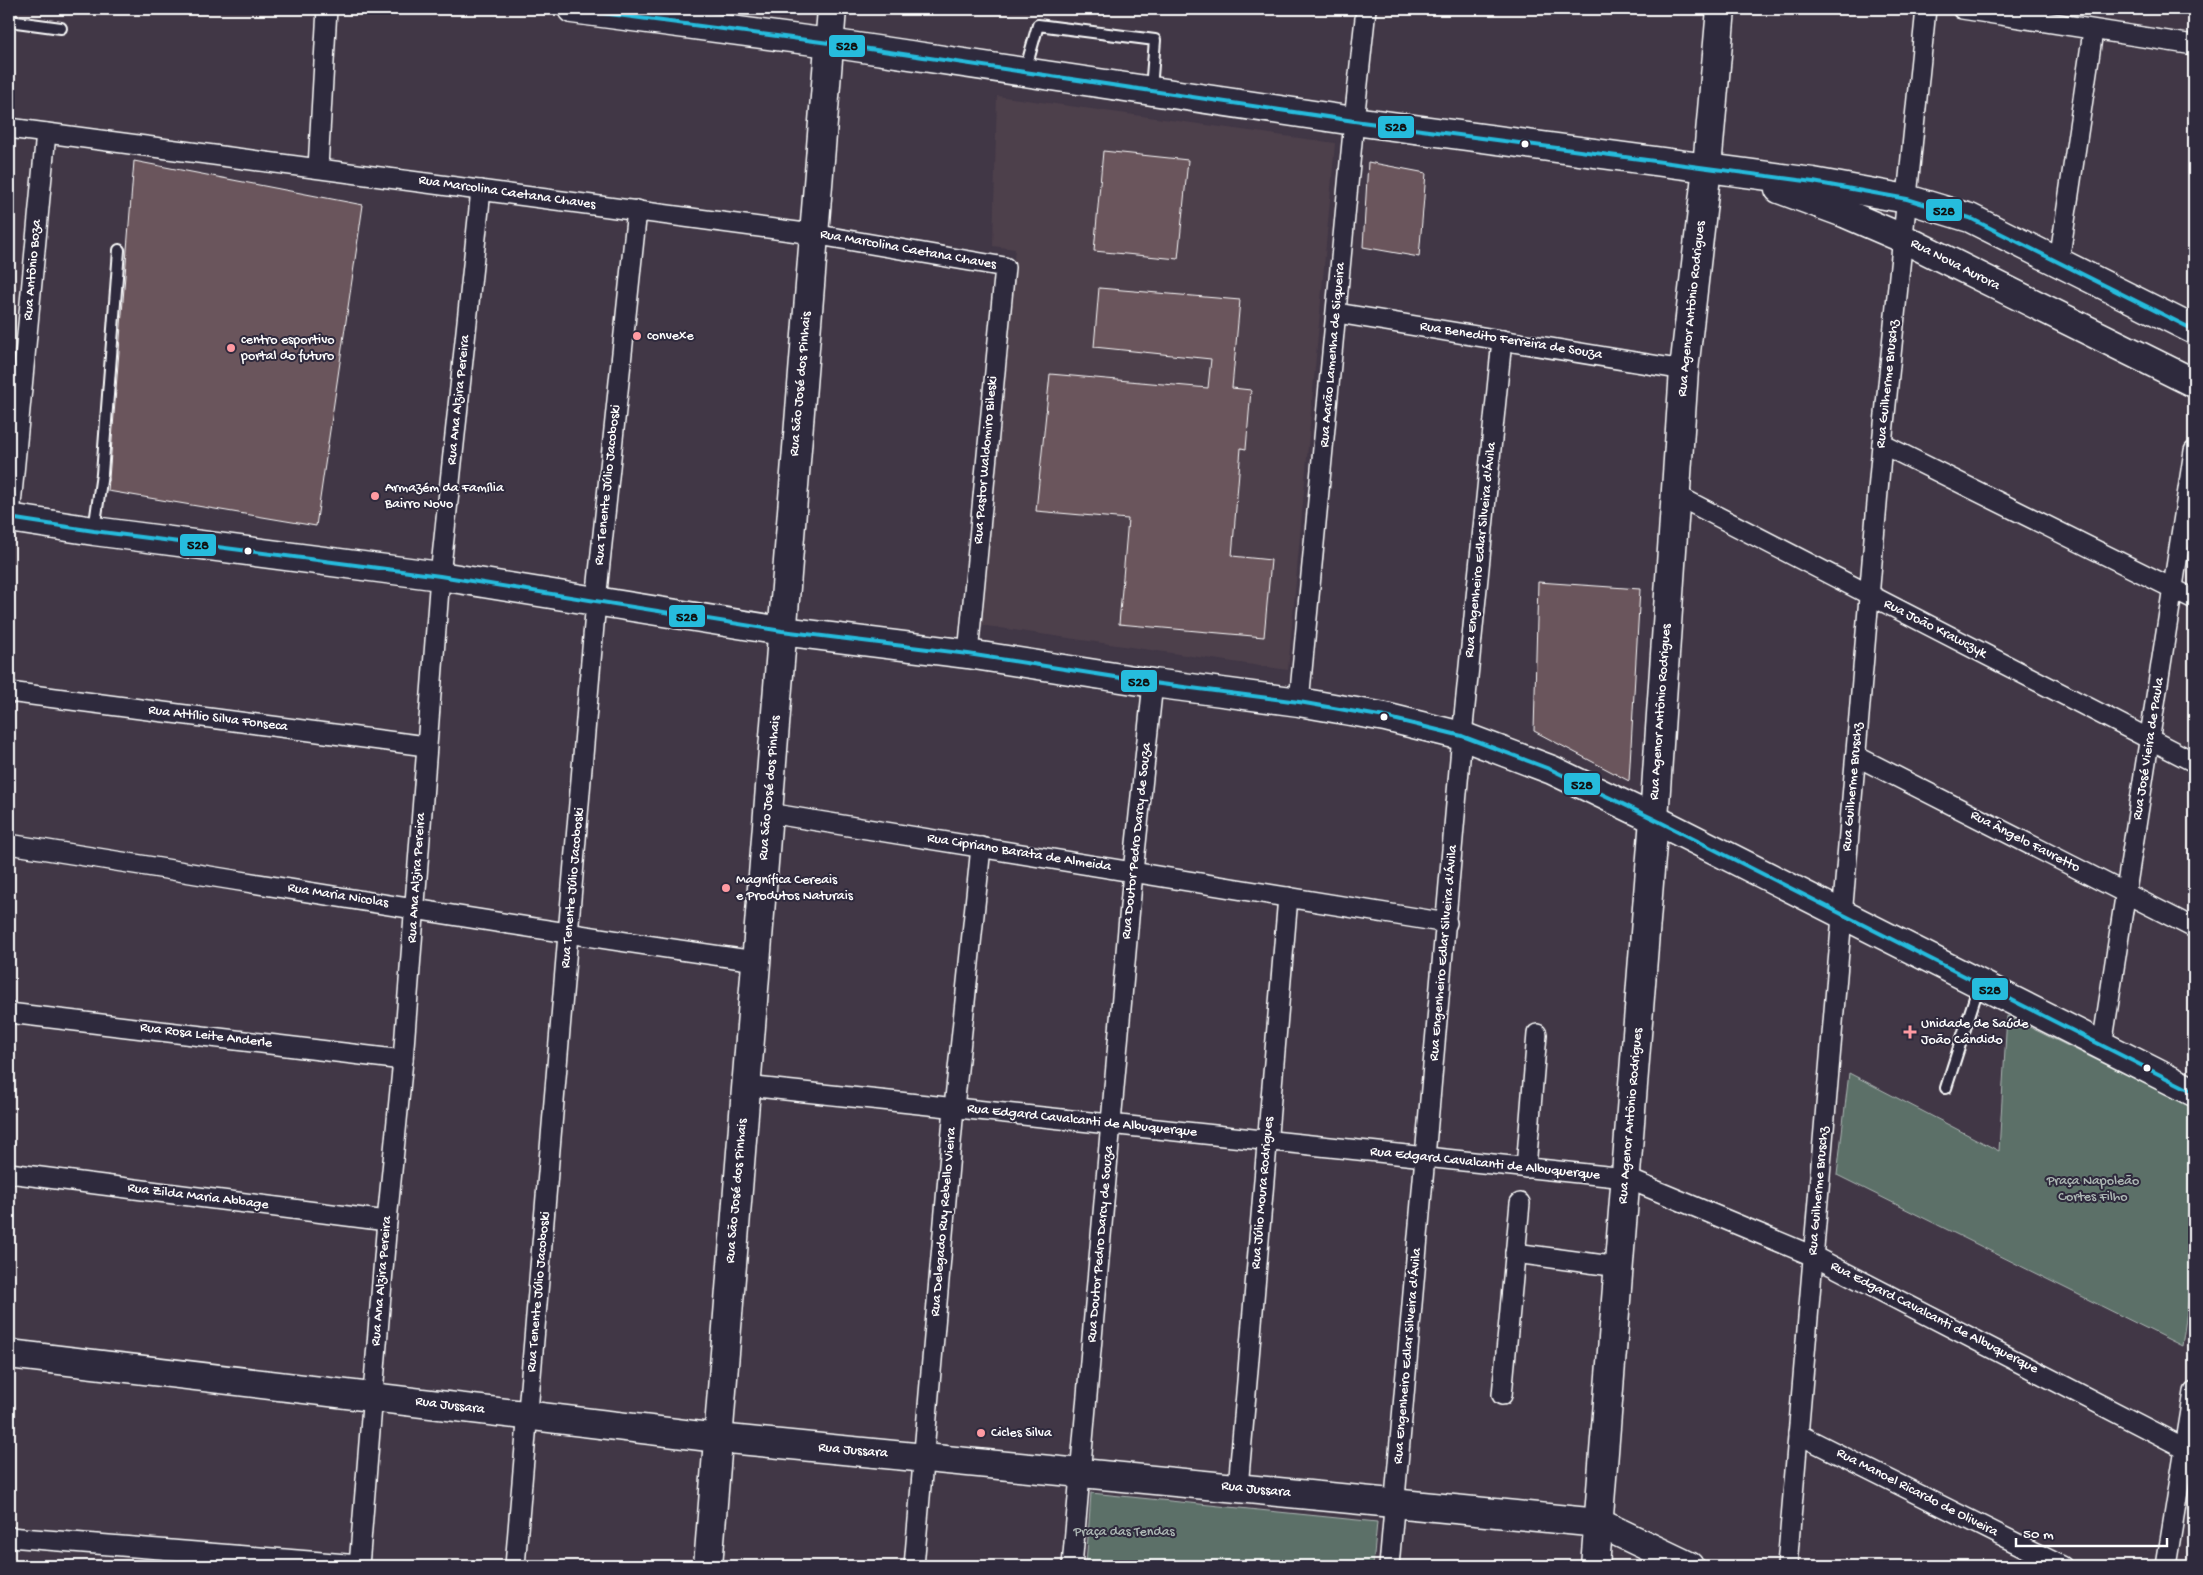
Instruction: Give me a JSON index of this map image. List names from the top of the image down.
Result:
{
  "streets": {
    "street": [
      "Rua Marcolina Caetana Chaves",
      "Rua Nova Aurora",
      "Rua Antônio Boza",
      "Rua Agenor Antônio Rodrigues",
      "Rua Benedito Ferreira de Souza",
      "Rua Aarão Lamenha de Siqueira",
      "Rua São José dos Pinhais",
      "Rua Guilherme Bruschz",
      "Rua Ana Alzira Pereira",
      "Rua Pastor Waldomiro Bileski",
      "Rua Tenente Júlio Jacoboski",
      "Rua Engenheiro Edlar Silveira d'Ávila",
      "Rua João Krawczyk",
      "Rua Attílio Silva Fonseca",
      "Rua José Vieira de Paula",
      "Rua Doutor Pedro Darcy de Souza",
      "Rua Ângelo Favretto",
      "Rua Cipriano Barata de Almeida",
      "Rua Maria Nicolas",
      "Rua Rosa Leite Anderle",
      "Rua Edgard Cavalcanti de Albuquerque",
      "Rua Júlio Moura Rodrigues",
      "Rua Zilda Maria Abbage",
      "Rua Delegado Ruy Rebello Vieira",
      "Rua Jussara",
      "Rua Manoel Ricardo de Oliveira"
    ]
  },
  "crossings": [
    ["Rua Marcolina Caetana Chaves", "Rua Antônio Boza"],
    ["Rua Marcolina Caetana Chaves", "Rua São José dos Pinhais"],
    ["Rua Marcolina Caetana Chaves", "Rua Ana Alzira Pereira"],
    ["Rua Marcolina Caetana Chaves", "Rua Pastor Waldomiro Bileski"],
    ["Rua Marcolina Caetana Chaves", "Rua Tenente Júlio Jacoboski"],
    ["Rua Nova Aurora", "Rua Agenor Antônio Rodrigues"],
    ["Rua Nova Aurora", "Rua Aarão Lamenha de Siqueira"],
    ["Rua Nova Aurora", "Rua São José dos Pinhais"],
    ["Rua Nova Aurora", "Rua Guilherme Bruschz"],
    ["Rua Agenor Antônio Rodrigues", "Rua Benedito Ferreira de Souza"],
    ["Rua Agenor Antônio Rodrigues", "Rua João Krawczyk"],
    ["Rua Agenor Antônio Rodrigues", "Rua Edgard Cavalcanti de Albuquerque"],
    ["Rua Agenor Antônio Rodrigues", "Rua Jussara"],
    ["Rua Benedito Ferreira de Souza", "Rua Aarão Lamenha de Siqueira"],
    ["Rua Benedito Ferreira de Souza", "Rua Engenheiro Edlar Silveira d'Ávila"],
    ["Rua São José dos Pinhais", "Rua Cipriano Barata de Almeida"],
    ["Rua São José dos Pinhais", "Rua Maria Nicolas"],
    ["Rua São José dos Pinhais", "Rua Edgard Cavalcanti de Albuquerque"],
    ["Rua São José dos Pinhais", "Rua Jussara"],
    ["Rua Guilherme Bruschz", "Rua João Krawczyk"],
    ["Rua Guilherme Bruschz", "Rua Ângelo Favretto"],
    ["Rua Guilherme Bruschz", "Rua Edgard Cavalcanti de Albuquerque"],
    ["Rua Guilherme Bruschz", "Rua Manoel Ricardo de Oliveira"],
    ["Rua Ana Alzira Pereira", "Rua Attílio Silva Fonseca"],
    ["Rua Ana Alzira Pereira", "Rua Maria Nicolas"],
    ["Rua Ana Alzira Pereira", "Rua Rosa Leite Anderle"],
    ["Rua Ana Alzira Pereira", "Rua Zilda Maria Abbage"],
    ["Rua Ana Alzira Pereira", "Rua Jussara"],
    ["Rua Tenente Júlio Jacoboski", "Rua Maria Nicolas"],
    ["Rua Tenente Júlio Jacoboski", "Rua Jussara"],
    ["Rua Engenheiro Edlar Silveira d'Ávila", "Rua Cipriano Barata de Almeida"],
    ["Rua Engenheiro Edlar Silveira d'Ávila", "Rua Edgard Cavalcanti de Albuquerque"],
    ["Rua Engenheiro Edlar Silveira d'Ávila", "Rua Jussara"],
    ["Rua João Krawczyk", "Rua José Vieira de Paula"],
    ["Rua José Vieira de Paula", "Rua Ângelo Favretto"],
    ["Rua Doutor Pedro Darcy de Souza", "Rua Cipriano Barata de Almeida"],
    ["Rua Doutor Pedro Darcy de Souza", "Rua Edgard Cavalcanti de Albuquerque"],
    ["Rua Doutor Pedro Darcy de Souza", "Rua Jussara"],
    ["Rua Cipriano Barata de Almeida", "Rua Júlio Moura Rodrigues"],
    ["Rua Cipriano Barata de Almeida", "Rua Delegado Ruy Rebello Vieira"],
    ["Rua Edgard Cavalcanti de Albuquerque", "Rua Júlio Moura Rodrigues"],
    ["Rua Edgard Cavalcanti de Albuquerque", "Rua Delegado Ruy Rebello Vieira"],
    ["Rua Júlio Moura Rodrigues", "Rua Jussara"],
    ["Rua Delegado Ruy Rebello Vieira", "Rua Jussara"]
  ],
  "parks": ["Praça Napoleão Cortes Filho", "Praça das Tendas"],
  "places": {
    "other": [
      "convexe",
      "centro esportivo portal do futuro",
      "Armazém da Família Bairro Novo",
      "Magnífica Cereais e Produtos Naturais",
      "Cicles Silva"
    ],
    "health": ["Unidade de Saúde João Cândido"]
  },
  "lines": ["transit line 528"],
  "scale_bar": "50 m"
}
